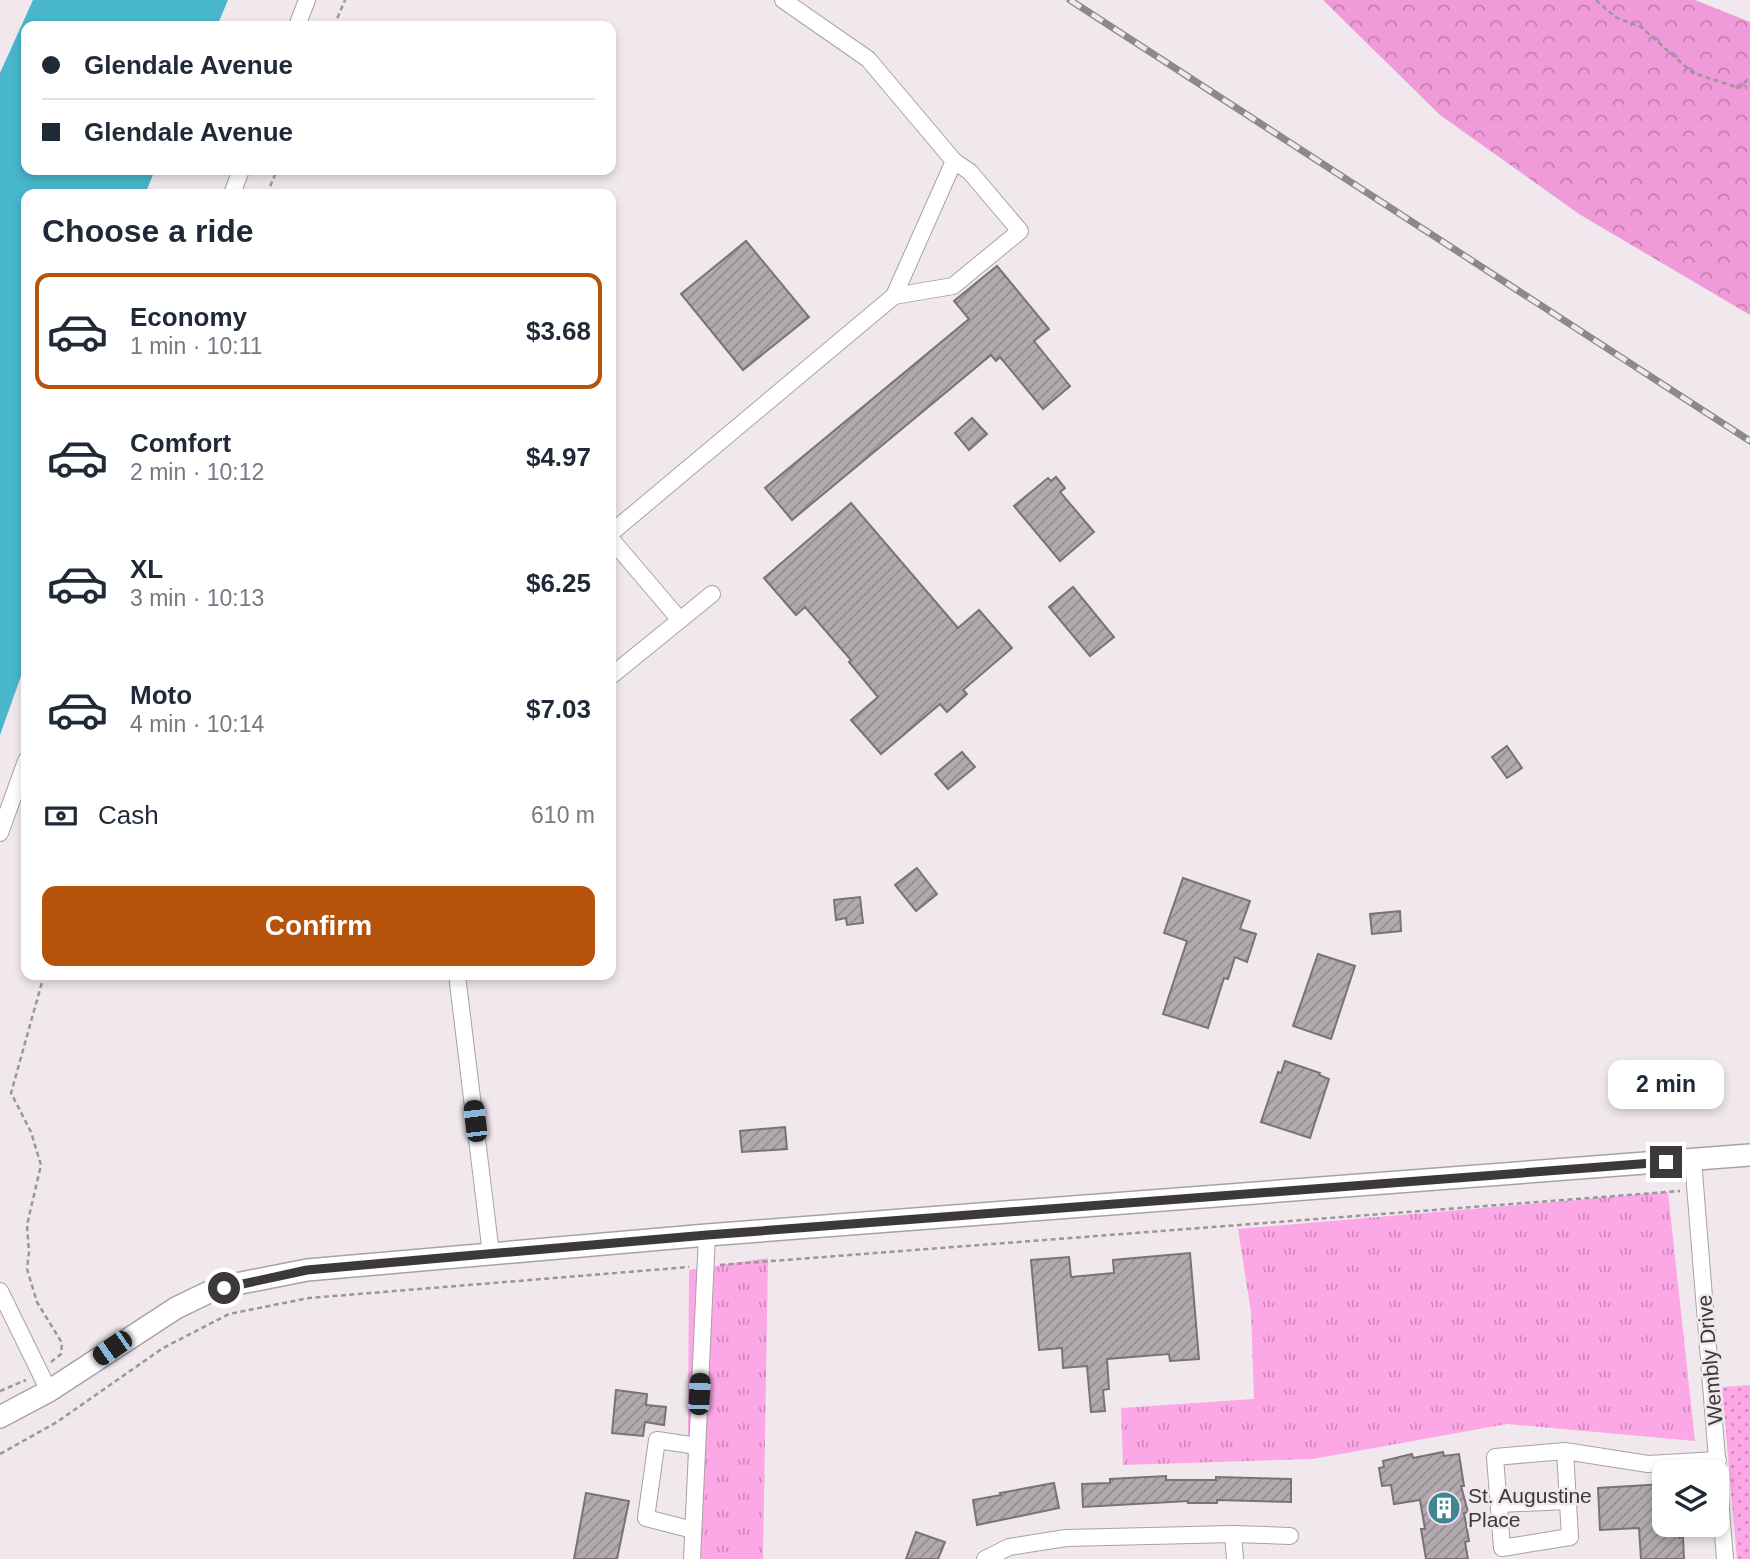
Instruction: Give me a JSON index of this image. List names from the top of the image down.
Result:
{
  "streets": {
    "street": ["Wembly Drive"]
  },
  "places": {
    "building": ["St. Augustine Place"]
  },
  "page": {
    "banner": ["Glendale Avenue", "Glendale Avenue"],
    "heading": "Choose a ride",
    "list": [
      {
        "name": "Economy",
        "note": "1 min · 10:11",
        "value": "$3.68"
      },
      {
        "name": "Comfort",
        "note": "2 min · 10:12",
        "value": "$4.97"
      },
      {
        "name": "XL",
        "note": "3 min · 10:13",
        "value": "$6.25"
      },
      {
        "name": "Moto",
        "note": "4 min · 10:14",
        "value": "$7.03"
      }
    ],
    "pay": ["Cash", "610 m"],
    "buttons": "Confirm",
    "bubble": "2 min"
  }
}
